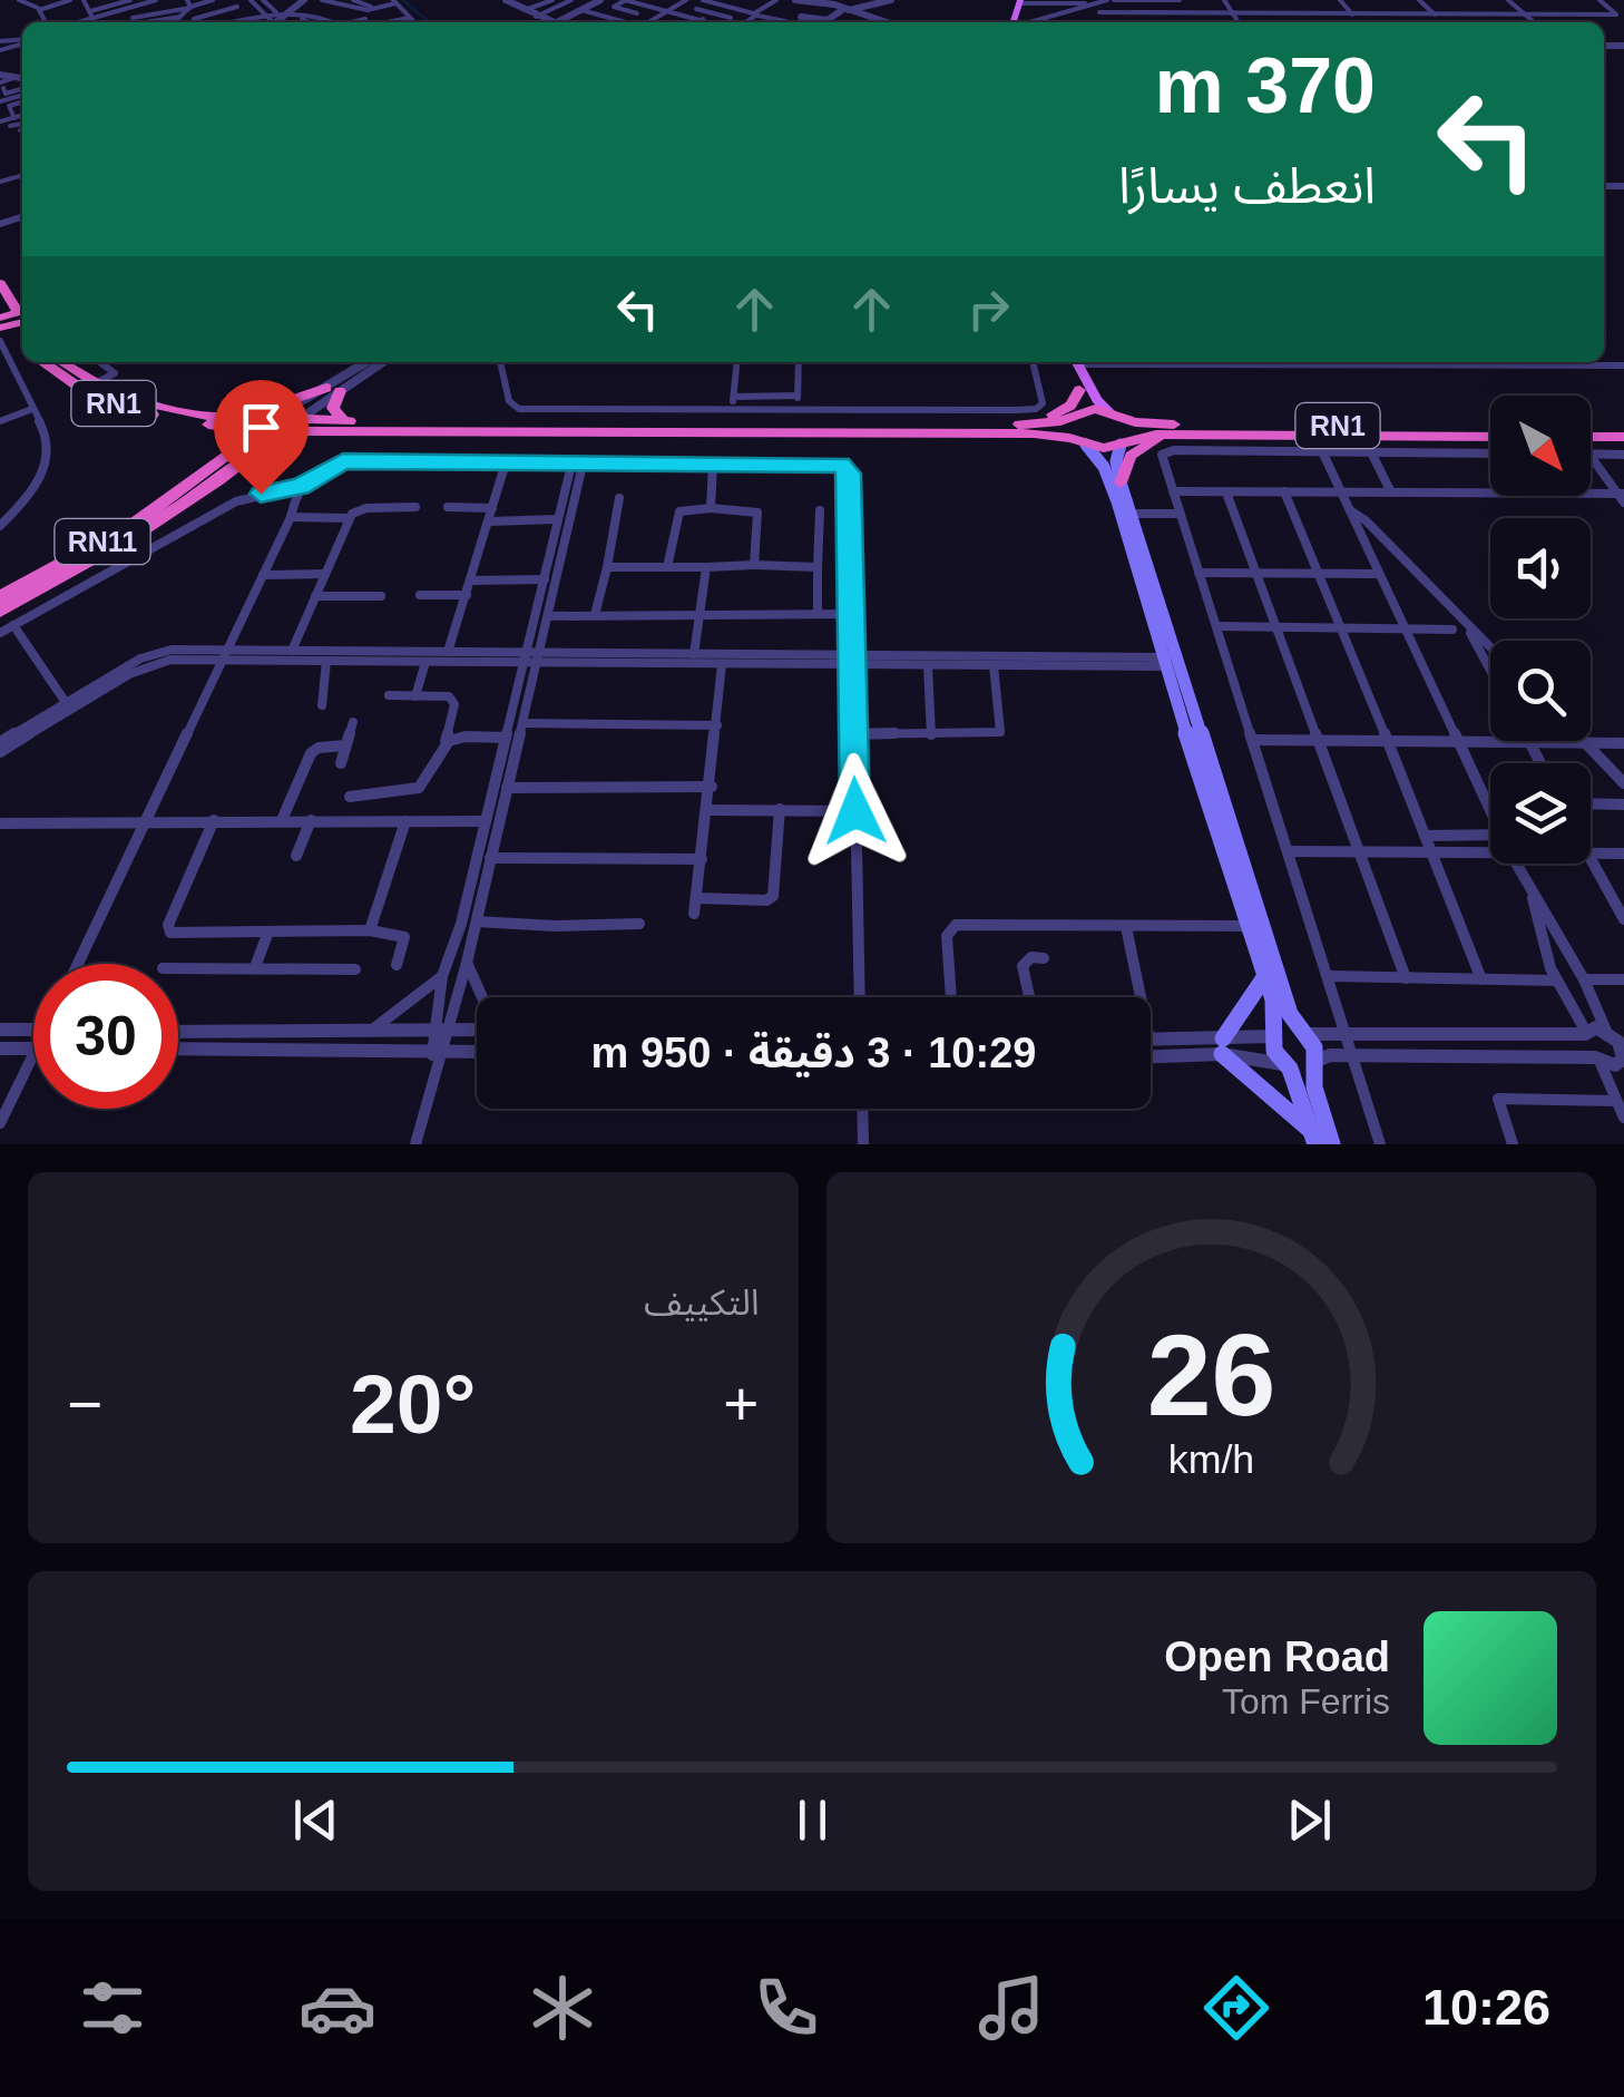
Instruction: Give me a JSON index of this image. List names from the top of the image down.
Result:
{
  "streets": {
    "highway": ["RN1", "RN11"]
  },
  "crossings": [
    ["RN1", "RN11"]
  ],
  "north": "bottom right",
  "page": {
    "turn": ["370 m", "انعطف يسارًا"],
    "limit": "30",
    "trip": "10:29 · 3 دقيقة · 950 m",
    "tile": "التكييف",
    "heat": ["−", "20°", "+"],
    "song": ["Open Road", "Tom Ferris"],
    "tabs": "10:26",
    "gauge": ["26", "km/h"]
  }
}
